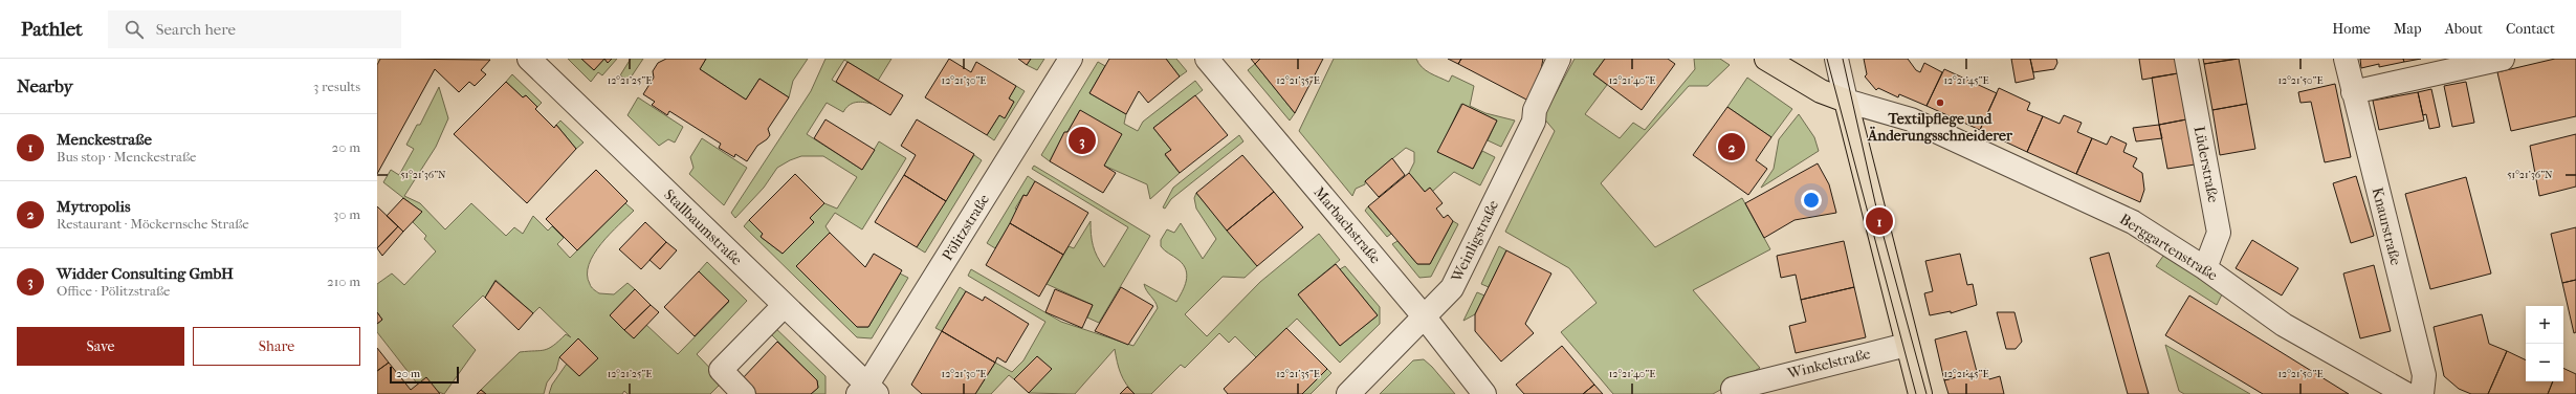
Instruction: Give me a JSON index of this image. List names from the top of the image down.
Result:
{
  "streets": {
    "street": [
      "Lüderstraße",
      "Marbachstraße",
      "Knaurstraße",
      "Stallbaumstraße",
      "Pölitzstraße",
      "Weinligstraße",
      "Berggartenstraße",
      "Winkelstraße"
    ]
  },
  "crossings": [
    ["Lüderstraße", "Berggartenstraße"],
    ["Marbachstraße", "Weinligstraße"],
    ["Stallbaumstraße", "Pölitzstraße"]
  ],
  "places": ["Textilpflege und Änderungsschneiderer"],
  "scale_bar": "20 m",
  "page": {
    "header": "Pathlet",
    "search": "Search here",
    "nav": [
      "Home",
      "Map",
      "About",
      "Contact"
    ],
    "heading": ["Nearby", "3 results"],
    "list": [
      {
        "mark": "1",
        "name": "Menckestraße",
        "note": "Bus stop · Menckestraße",
        "value": "20 m"
      },
      {
        "mark": "2",
        "name": "Mytropolis",
        "note": "Restaurant · Möckernsche Straße",
        "value": "30 m"
      },
      {
        "mark": "3",
        "name": "Widder Consulting GmbH",
        "note": "Office · Pölitzstraße",
        "value": "210 m"
      }
    ],
    "pins": ["3", "2", "1"],
    "map_buttons": ["+", "−"],
    "buttons": ["Save", "Share"],
    "scale": "20 m"
  },
  "coordinates": [
    "12°21'25\"E",
    "12°21'30\"E",
    "12°21'35\"E",
    "12°21'40\"E",
    "12°21'45\"E",
    "12°21'50\"E",
    "51°21'36\"N"
  ]
}
